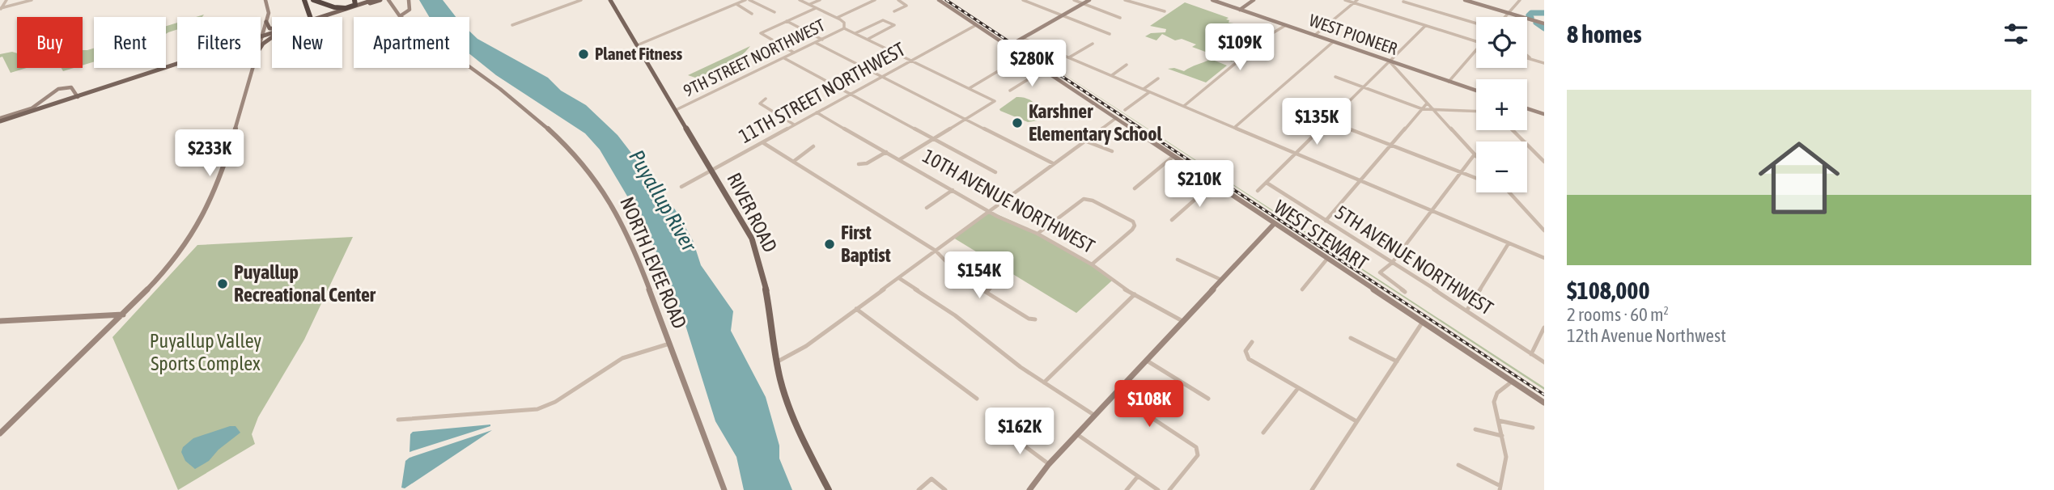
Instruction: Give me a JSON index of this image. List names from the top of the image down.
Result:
{
  "streets": {
    "main road": ["RIVER ROAD"],
    "street": [
      "WEST PIONEER",
      "9TH STREET NORTHWEST",
      "11TH STREET NORTHWEST",
      "10TH AVENUE NORTHWEST",
      "WEST STEWART",
      "5TH AVENUE NORTHWEST",
      "NORTH LEVEE ROAD"
    ]
  },
  "crossings": [
    ["9TH STREET NORTHWEST", "RIVER ROAD"],
    ["11TH STREET NORTHWEST", "10TH AVENUE NORTHWEST"],
    ["11TH STREET NORTHWEST", "RIVER ROAD"],
    ["11TH STREET NORTHWEST", "WEST STEWART"]
  ],
  "water": ["Puyallup River"],
  "parks": ["Puyallup Valley Sports Complex"],
  "places": [
    "Planet Fitness",
    "Karshner Elementary School",
    "First Baptist",
    "Puyallup Recreational Center"
  ],
  "page": {
    "heading": "8 homes",
    "map_buttons": ["+", "−"],
    "chip": [
      "Buy",
      "Rent",
      "Filters",
      "New",
      "Apartment"
    ],
    "price": [
      "$109K",
      "$280K",
      "$135K",
      "$233K",
      "$210K",
      "$154K",
      "$108K",
      "$162K"
    ],
    "list": [
      {
        "name": "$108,000",
        "note": "2 rooms · 60 m² · 12th Avenue Northwest"
      }
    ]
  }
}
